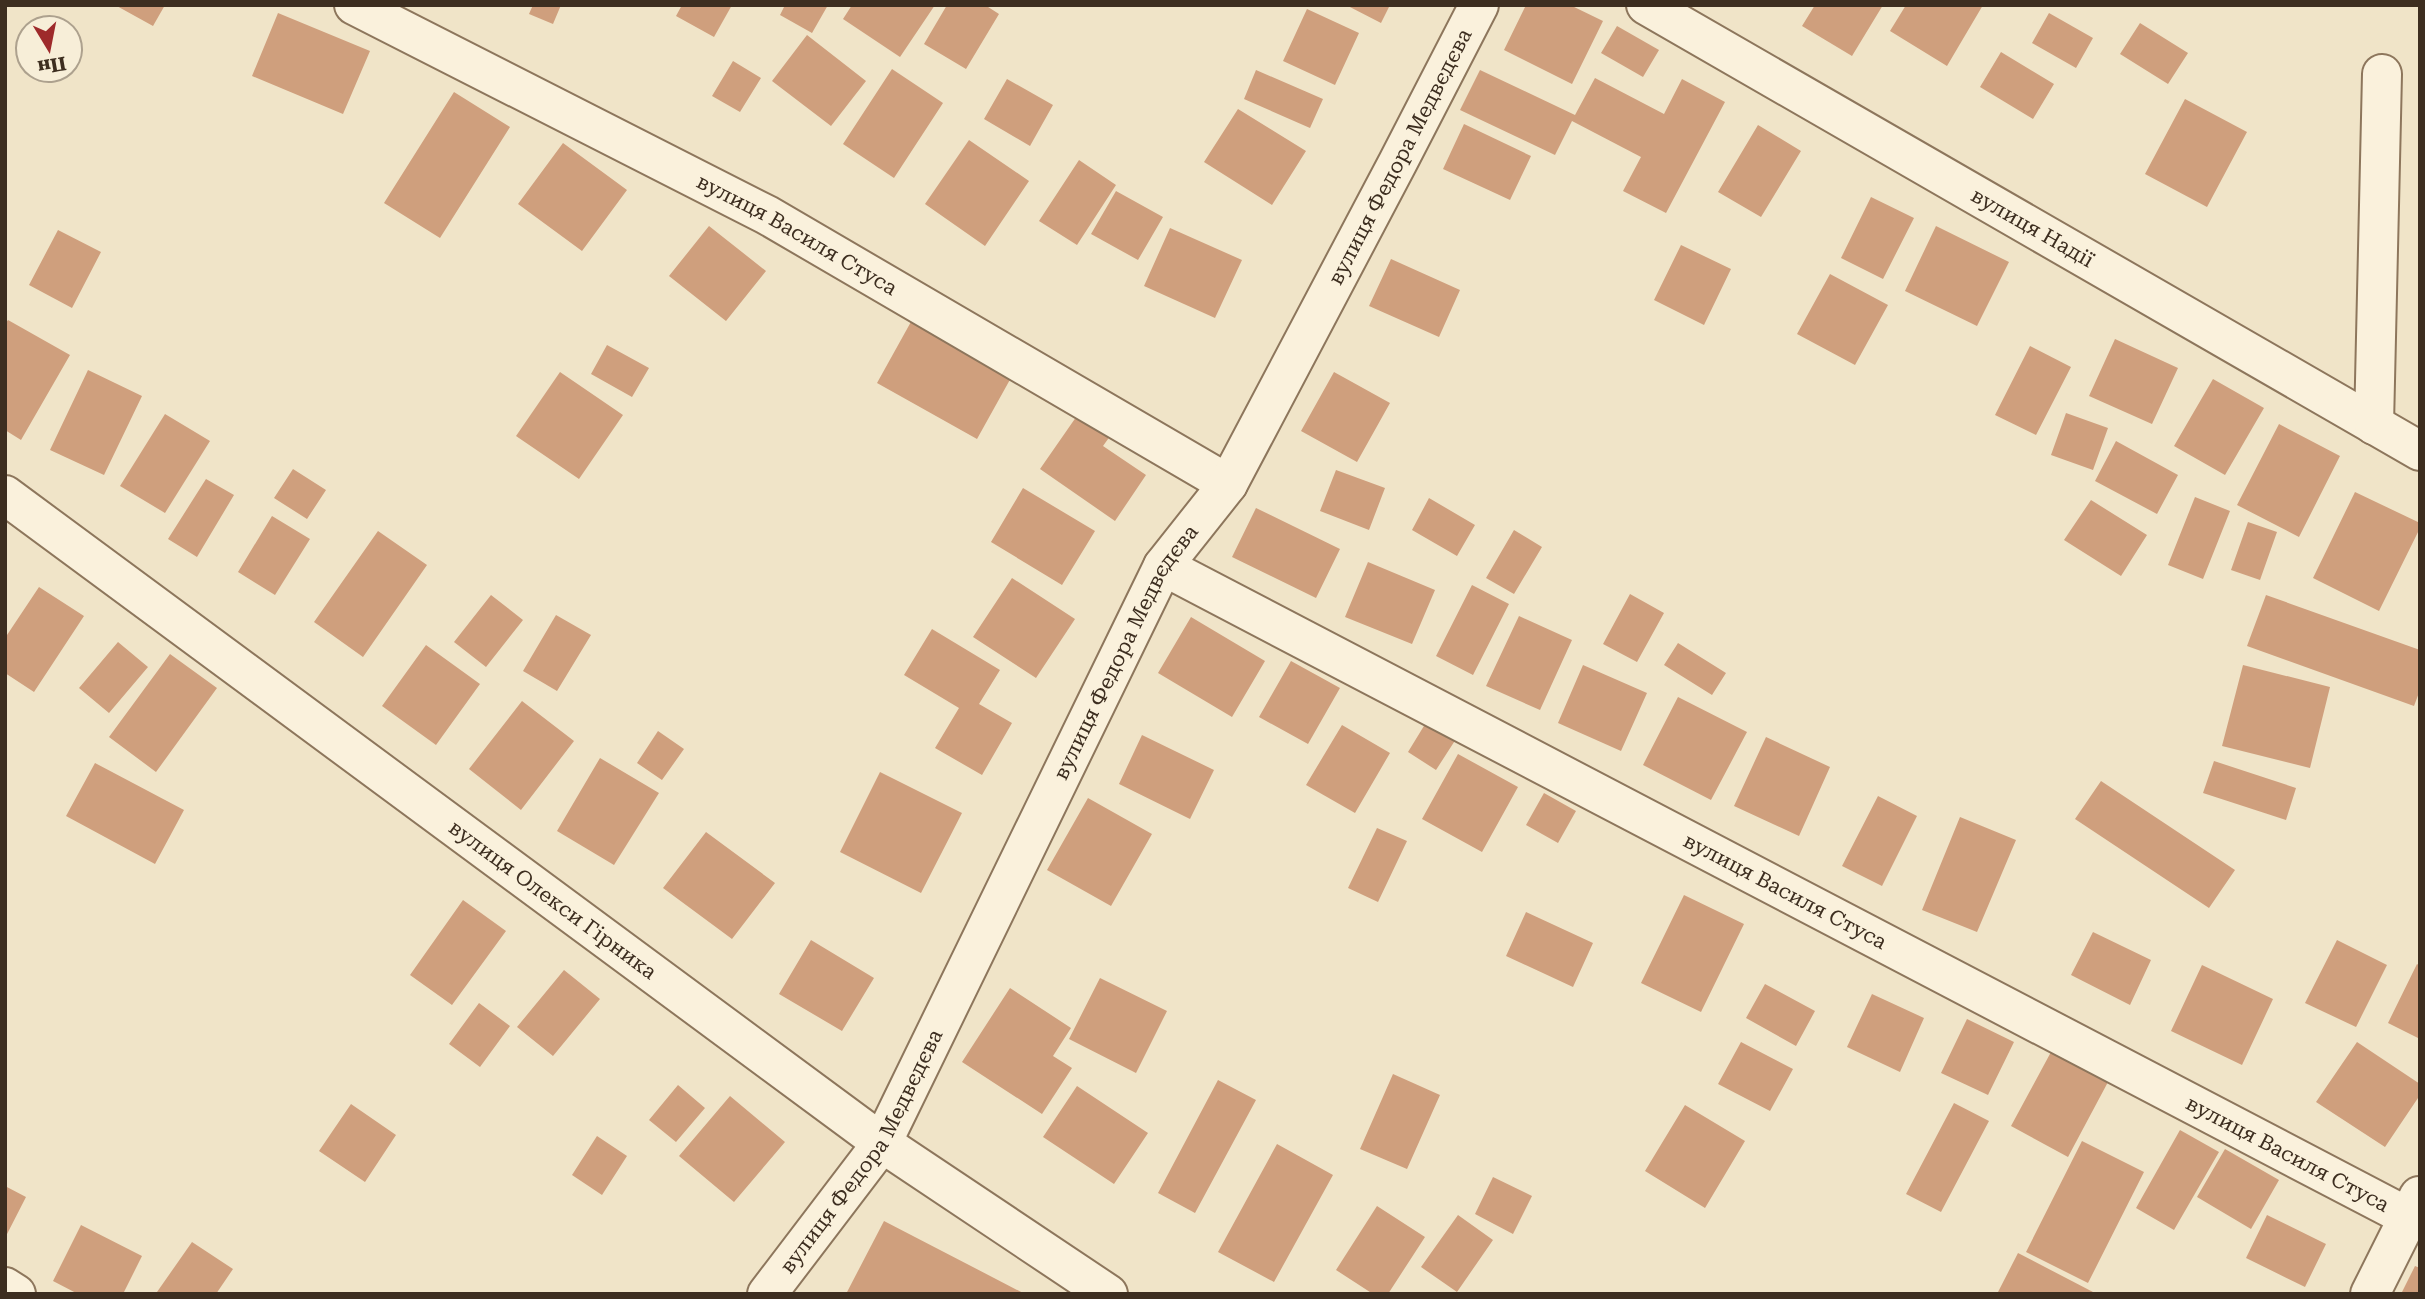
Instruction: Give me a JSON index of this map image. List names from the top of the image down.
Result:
{
  "streets": {
    "street": [
      "вулиця Федора Медвєдєва",
      "вулиця Надії",
      "вулиця Василя Стуса",
      "вулиця Олекси Гірника"
    ]
  },
  "crossings": [
    ["вулиця Федора Медвєдєва", "вулиця Василя Стуса"],
    ["вулиця Федора Медвєдєва", "вулиця Олекси Гірника"]
  ],
  "north": "bottom"
}
